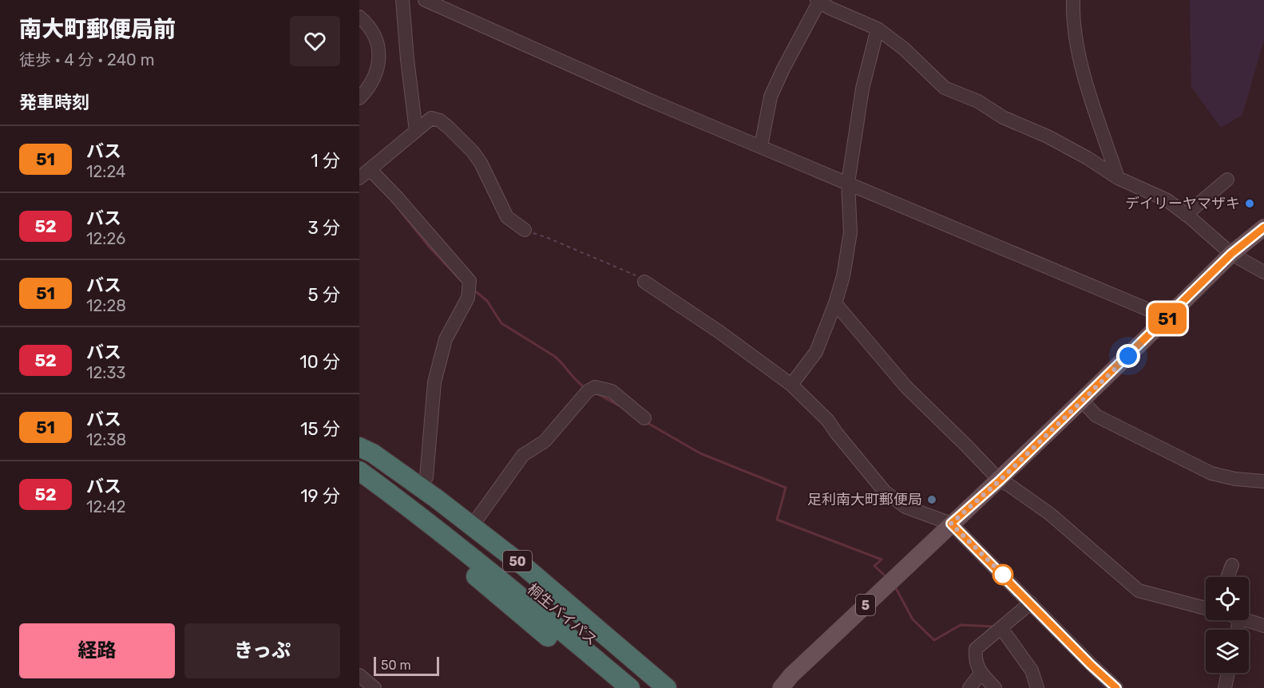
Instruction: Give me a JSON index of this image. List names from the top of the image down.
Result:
{
  "streets": {
    "highway": ["50", "桐生バイパス"],
    "main road": ["5"]
  },
  "places": ["デイリーヤマザキ", "足利南大町郵便局"],
  "lines": ["bus line 51"],
  "scale_bar": "50 m",
  "page": {
    "heading": [
      ["南大町郵便局前", "徒歩 · 4 分 · 240 m"],
      "発車時刻"
    ],
    "on_map": "51",
    "list": [
      {
        "mark": "51",
        "name": "バス",
        "note": "12:24",
        "value": "1 分"
      },
      {
        "mark": "52",
        "name": "バス",
        "note": "12:26",
        "value": "3 分"
      },
      {
        "mark": "51",
        "name": "バス",
        "note": "12:28",
        "value": "5 分"
      },
      {
        "mark": "52",
        "name": "バス",
        "note": "12:33",
        "value": "10 分"
      },
      {
        "mark": "51",
        "name": "バス",
        "note": "12:38",
        "value": "15 分"
      },
      {
        "mark": "52",
        "name": "バス",
        "note": "12:42",
        "value": "19 分"
      }
    ],
    "buttons": ["経路", "きっぷ"],
    "scale": "50 m"
  }
}
